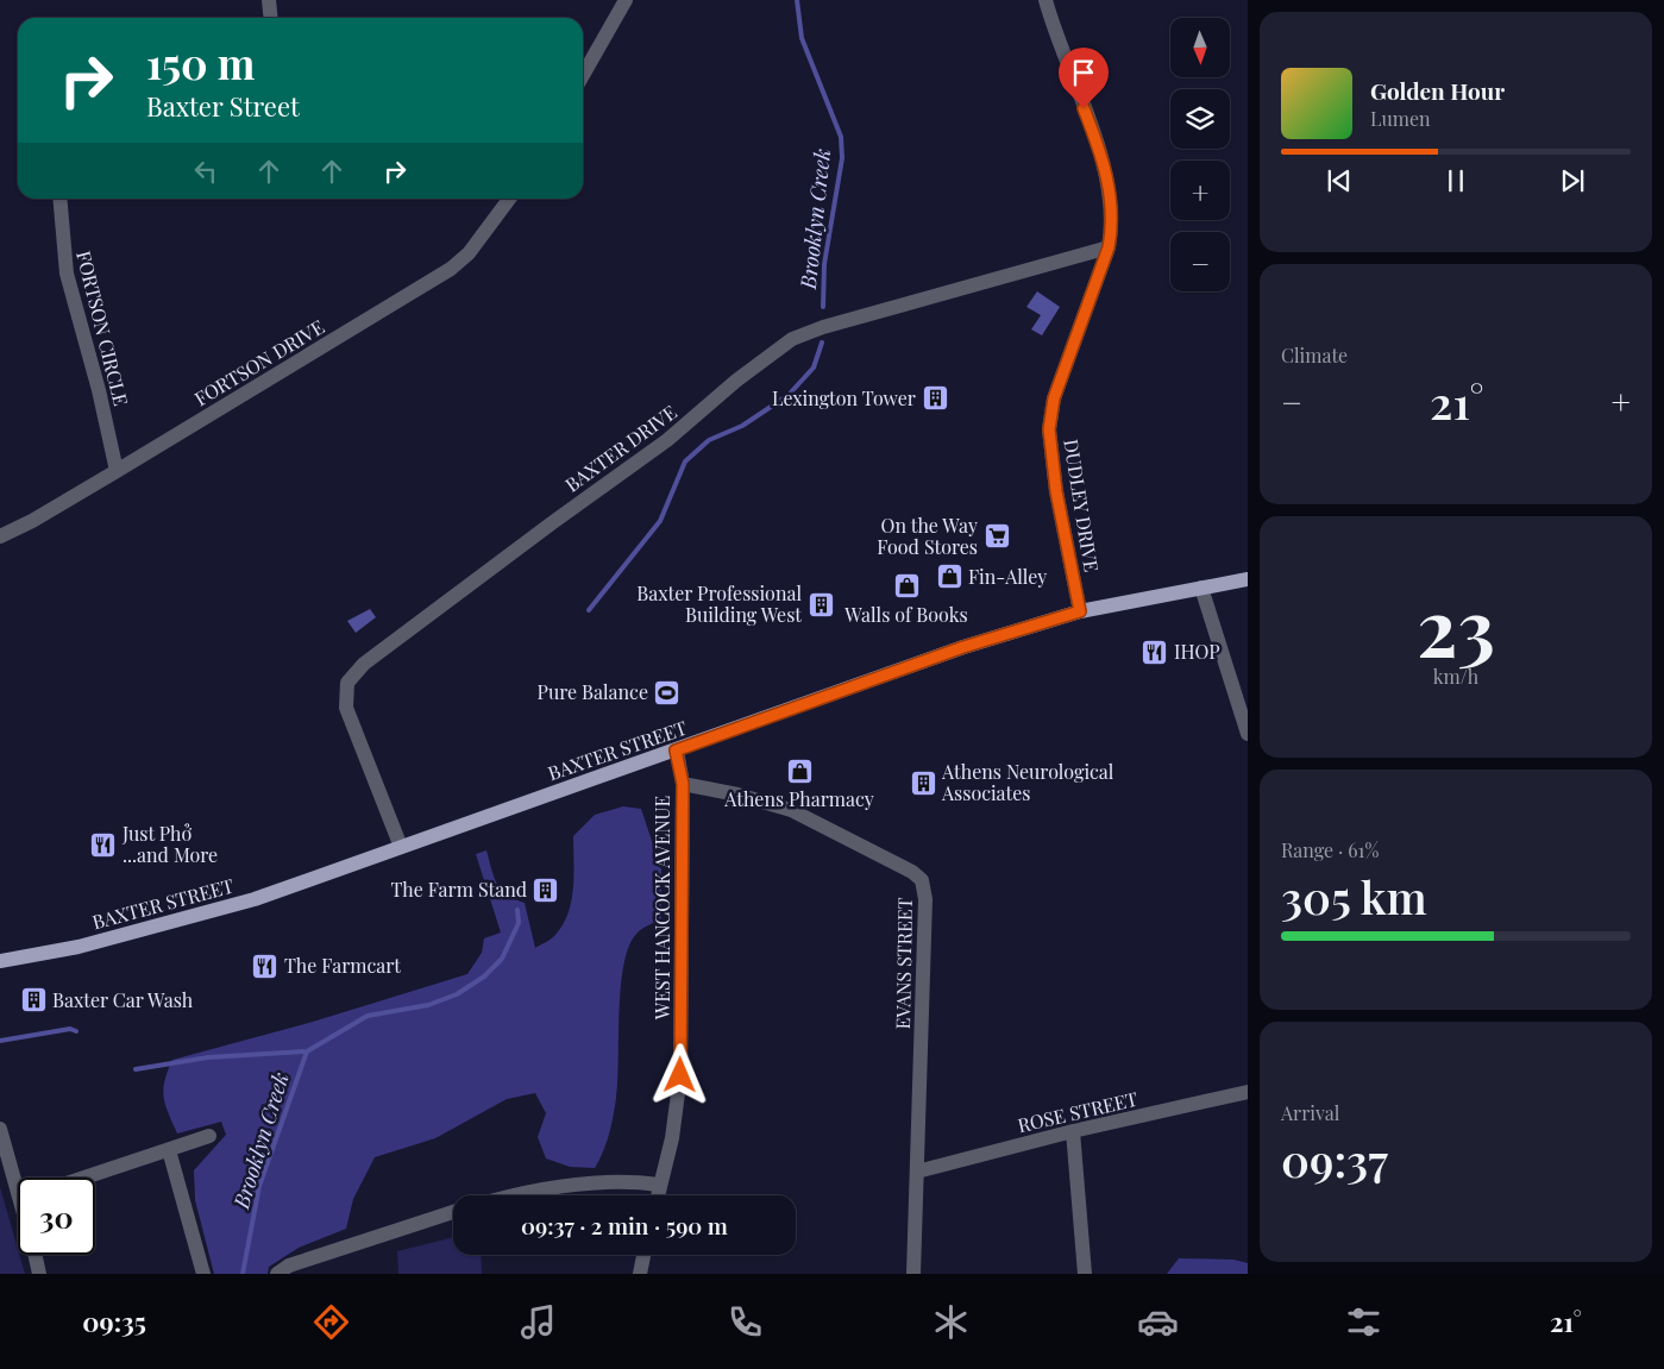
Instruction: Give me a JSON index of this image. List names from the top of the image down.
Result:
{
  "streets": {
    "main road": ["BAXTER STREET"],
    "street": [
      "FORTSON CIRCLE",
      "FORTSON DRIVE",
      "BAXTER DRIVE",
      "DUDLEY DRIVE",
      "WEST HANCOCK AVENUE",
      "EVANS STREET",
      "ROSE STREET"
    ]
  },
  "crossings": [
    ["FORTSON CIRCLE", "FORTSON DRIVE"],
    ["BAXTER DRIVE", "DUDLEY DRIVE"],
    ["BAXTER DRIVE", "BAXTER STREET"],
    ["DUDLEY DRIVE", "BAXTER STREET"],
    ["BAXTER STREET", "WEST HANCOCK AVENUE"],
    ["WEST HANCOCK AVENUE", "EVANS STREET"],
    ["EVANS STREET", "ROSE STREET"]
  ],
  "water": ["Brooklyn Creek"],
  "places": {
    "building": [
      "Lexington Tower",
      "Baxter Professional Building West",
      "Athens Neurological Associates",
      "The Farm Stand",
      "Baxter Car Wash"
    ],
    "supermarket": ["On the Way Food Stores"],
    "shop": ["Fin-Alley", "Walls of Books", "Athens Pharmacy"],
    "restaurant": ["IHOP", "Just Phở ...and More", "The Farmcart"],
    "sports": ["Pure Balance"]
  },
  "north": "bottom",
  "page": {
    "map_buttons": ["+", "−"],
    "turn": ["150 m", "Baxter Street"],
    "song": ["Golden Hour", "Lumen"],
    "tile": [
      "Climate",
      ["23", "km/h"],
      ["Range · 61%", "305 km"],
      ["Arrival", "09:37"]
    ],
    "heat": ["−", "21°", "+"],
    "limit": "30",
    "trip": "09:37 · 2 min · 590 m",
    "tabs": ["09:35", "21°"]
  }
}
